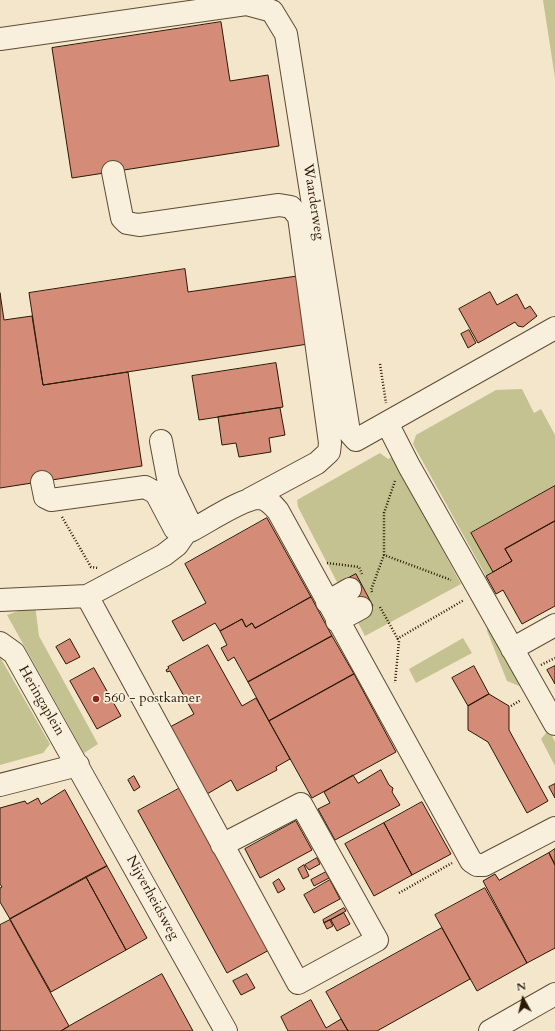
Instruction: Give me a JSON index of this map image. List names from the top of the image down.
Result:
{
  "streets": {
    "street": ["Waarderweg", "Heringaplein", "Nijverheidsweg"]
  },
  "crossings": [
    ["Heringaplein", "Nijverheidsweg"]
  ],
  "places": ["560 - postkamer"],
  "north": "top"
}
